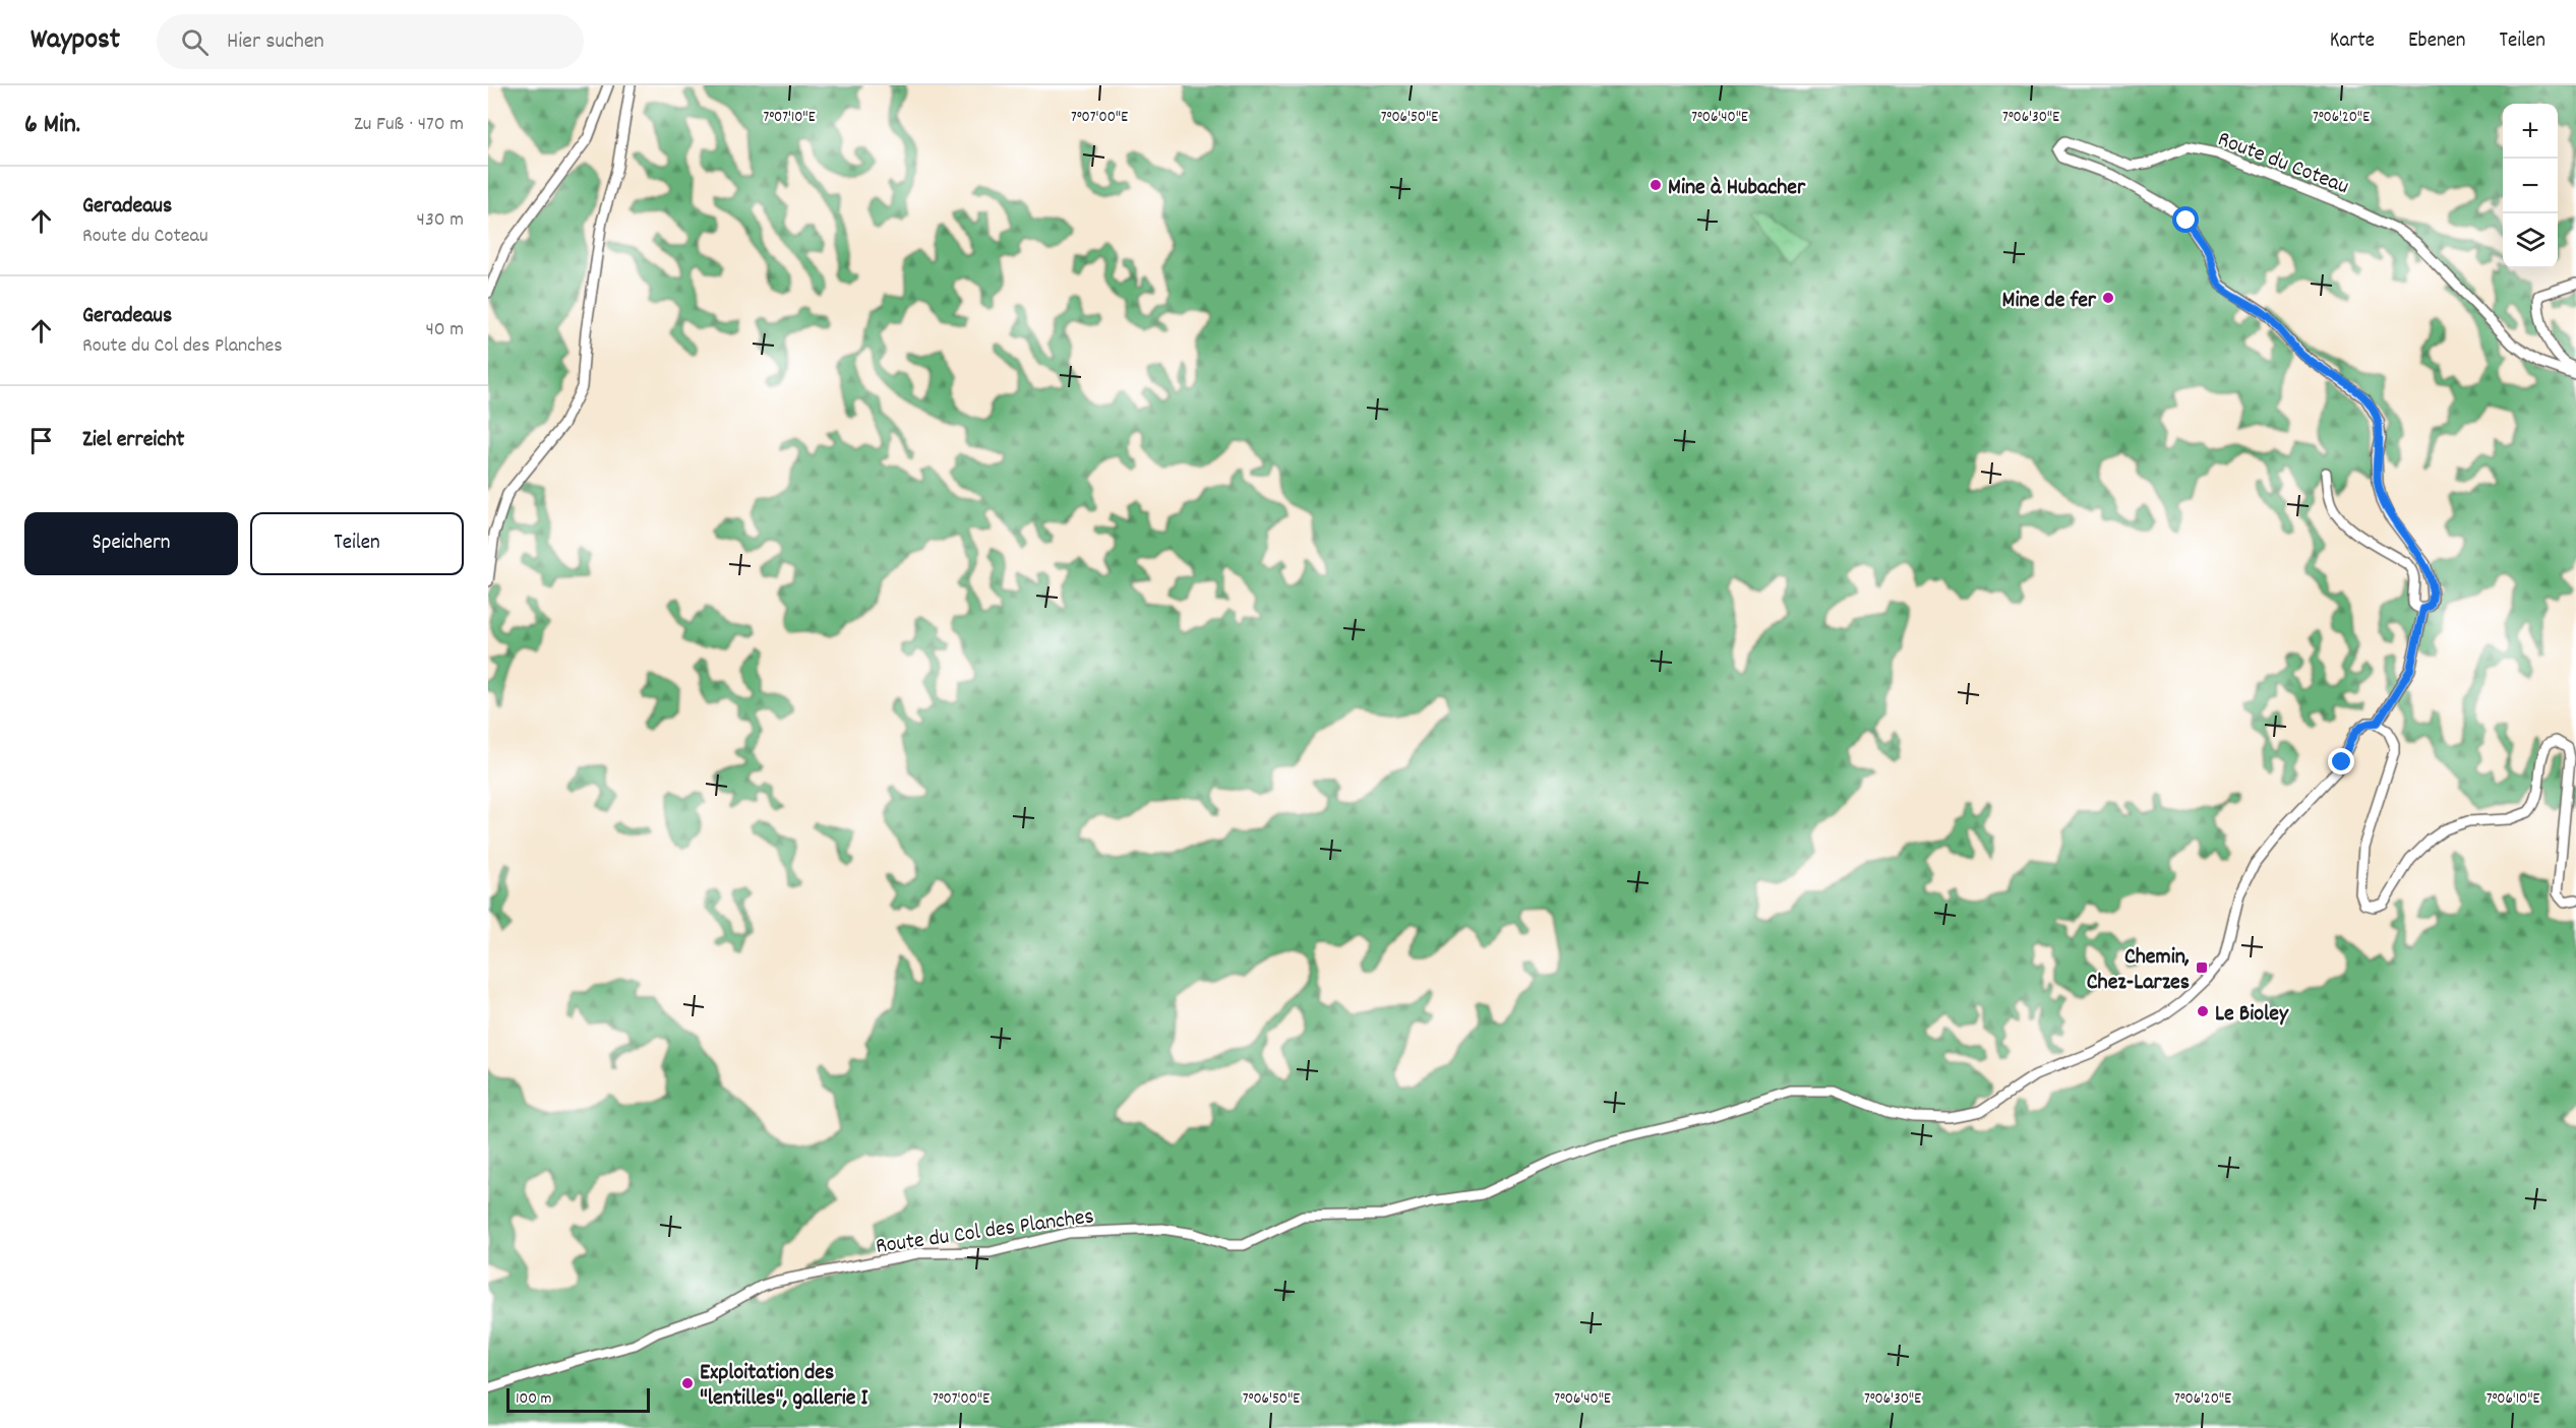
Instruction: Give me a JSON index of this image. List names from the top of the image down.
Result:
{
  "streets": {
    "street": ["Route du Coteau", "Route du Col des Planches"]
  },
  "crossings": [
    ["Route du Coteau", "Route du Col des Planches"]
  ],
  "places": {
    "other": [
      "Mine à Hubacher",
      "Mine de fer",
      "Le Bioley",
      "Exploitation des \"lentilles\", gallerie I"
    ],
    "transit": ["Chemin, Chez-Larzes"]
  },
  "scale_bar": "100 m",
  "page": {
    "header": "Waypost",
    "search": "Hier suchen",
    "nav": ["Karte", "Ebenen", "Teilen"],
    "heading": ["6 Min.", "Zu Fuß · 470 m"],
    "map_buttons": ["+", "−"],
    "list": [
      ["Geradeaus", "Route du Coteau", "430 m"],
      ["Geradeaus", "Route du Col des Planches", "40 m"],
      "Ziel erreicht"
    ],
    "buttons": ["Speichern", "Teilen"],
    "scale": "100 m"
  },
  "coordinates": [
    "7°07'10\"E",
    "7°07'00\"E",
    "7°06'50\"E",
    "7°06'40\"E",
    "7°06'30\"E",
    "7°06'20\"E",
    "7°06'10\"E"
  ]
}
